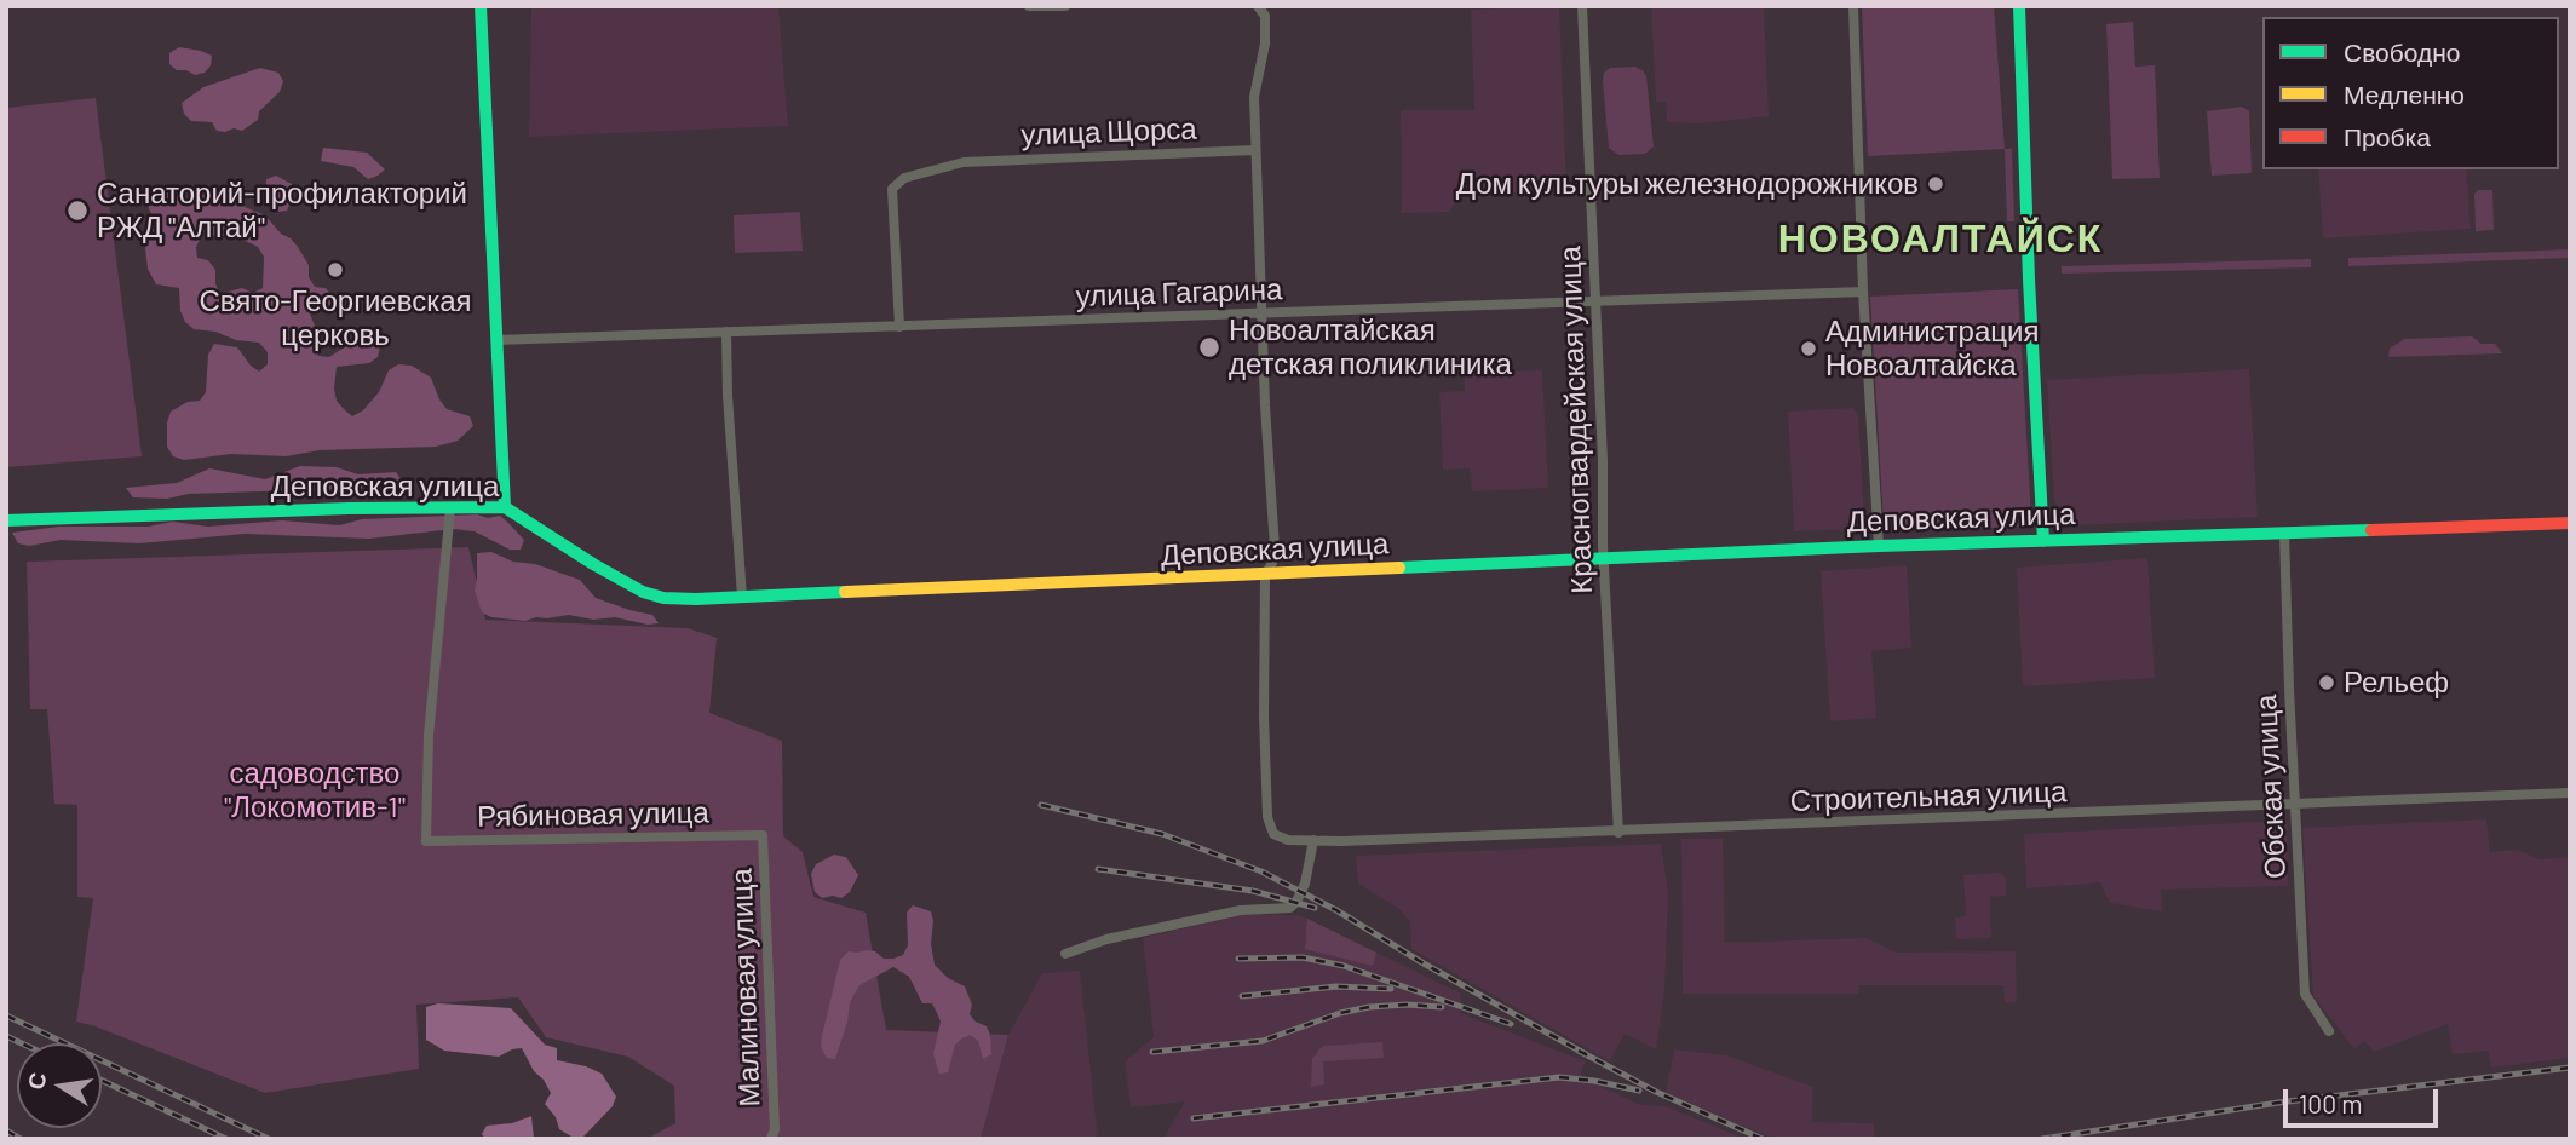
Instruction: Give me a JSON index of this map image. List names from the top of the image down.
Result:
{
  "streets": {
    "street": [
      "улица Щорса",
      "улица Гагарина",
      "Красногвардейская улица",
      "Деповская улица",
      "Обская улица",
      "Строительная улица",
      "Рябиновая улица",
      "Малиновая улица"
    ]
  },
  "crossings": [
    ["улица Щорса", "улица Гагарина"],
    ["улица Гагарина", "Красногвардейская улица"],
    ["Красногвардейская улица", "Деповская улица"],
    ["Красногвардейская улица", "Строительная улица"],
    ["Деповская улица", "Обская улица"],
    ["Деповская улица", "Строительная улица"],
    ["Деповская улица", "Рябиновая улица"],
    ["Обская улица", "Строительная улица"],
    ["Рябиновая улица", "Малиновая улица"]
  ],
  "districts": ["НОВОАЛТАЙСК"],
  "parks": ["садоводство \"Локомотив-1\""],
  "places": [
    "Дом культуры железнодорожников",
    "Санаторий-профилакторий РЖД \"Алтай\"",
    "Свято-Георгиевская церковь",
    "Новоалтайская детская поликлиника",
    "Администрация Новоалтайска",
    "Рельеф"
  ],
  "legend": ["Свободно", "Медленно", "Пробка"],
  "scale_bar": "100 m",
  "north": "left"
}
